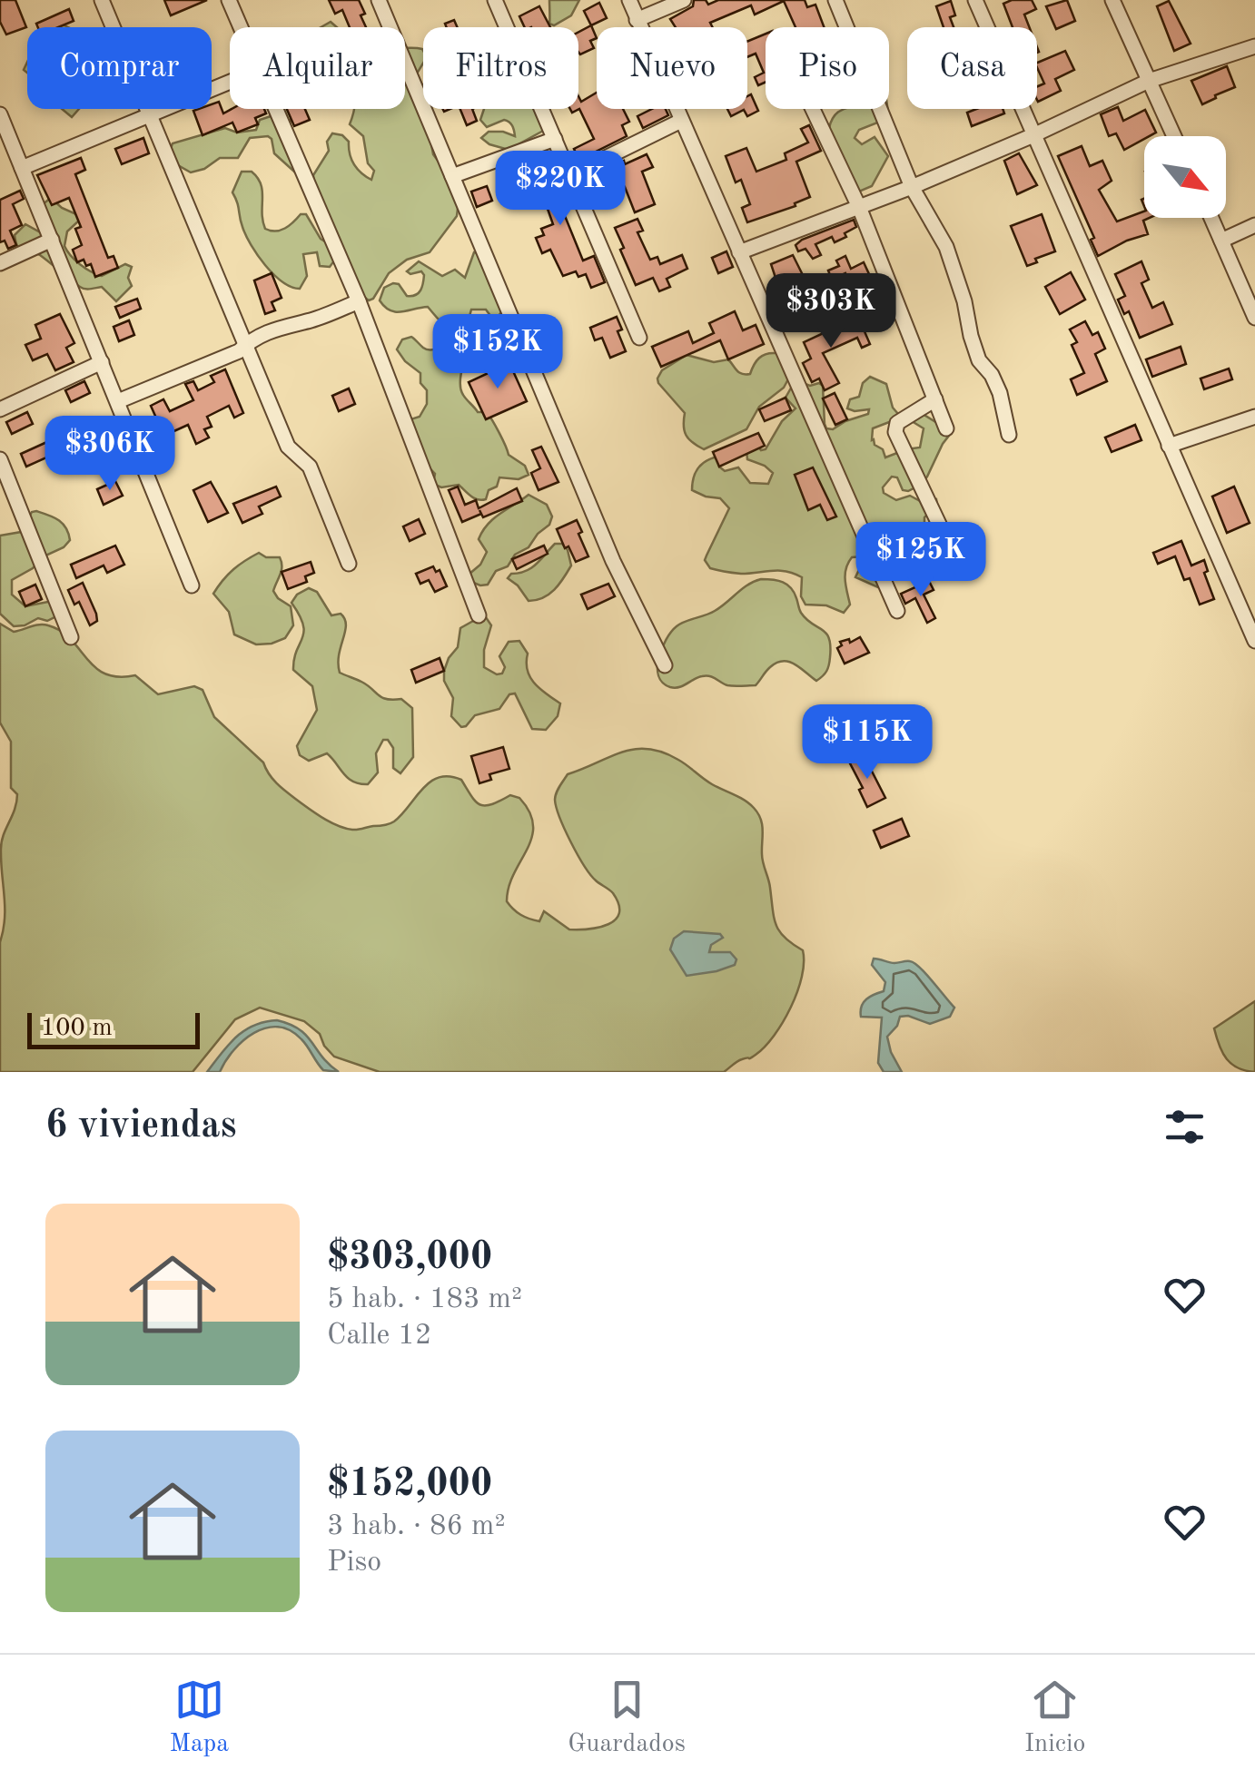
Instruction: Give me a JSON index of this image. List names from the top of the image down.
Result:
{
  "scale_bar": "100 m",
  "north": "bottom right",
  "page": {
    "chip": [
      "Comprar",
      "Alquilar",
      "Filtros",
      "Nuevo",
      "Piso",
      "Casa"
    ],
    "price": [
      "$220K",
      "$303K",
      "$152K",
      "$306K",
      "$125K",
      "$115K"
    ],
    "scale": "100 m",
    "heading": "6 viviendas",
    "list": [
      {
        "name": "$303,000",
        "note": "5 hab. · 183 m² · Calle 12"
      },
      {
        "name": "$152,000",
        "note": "3 hab. · 86 m² · Piso"
      }
    ],
    "tabs": ["Mapa", "Guardados", "Inicio"]
  }
}
